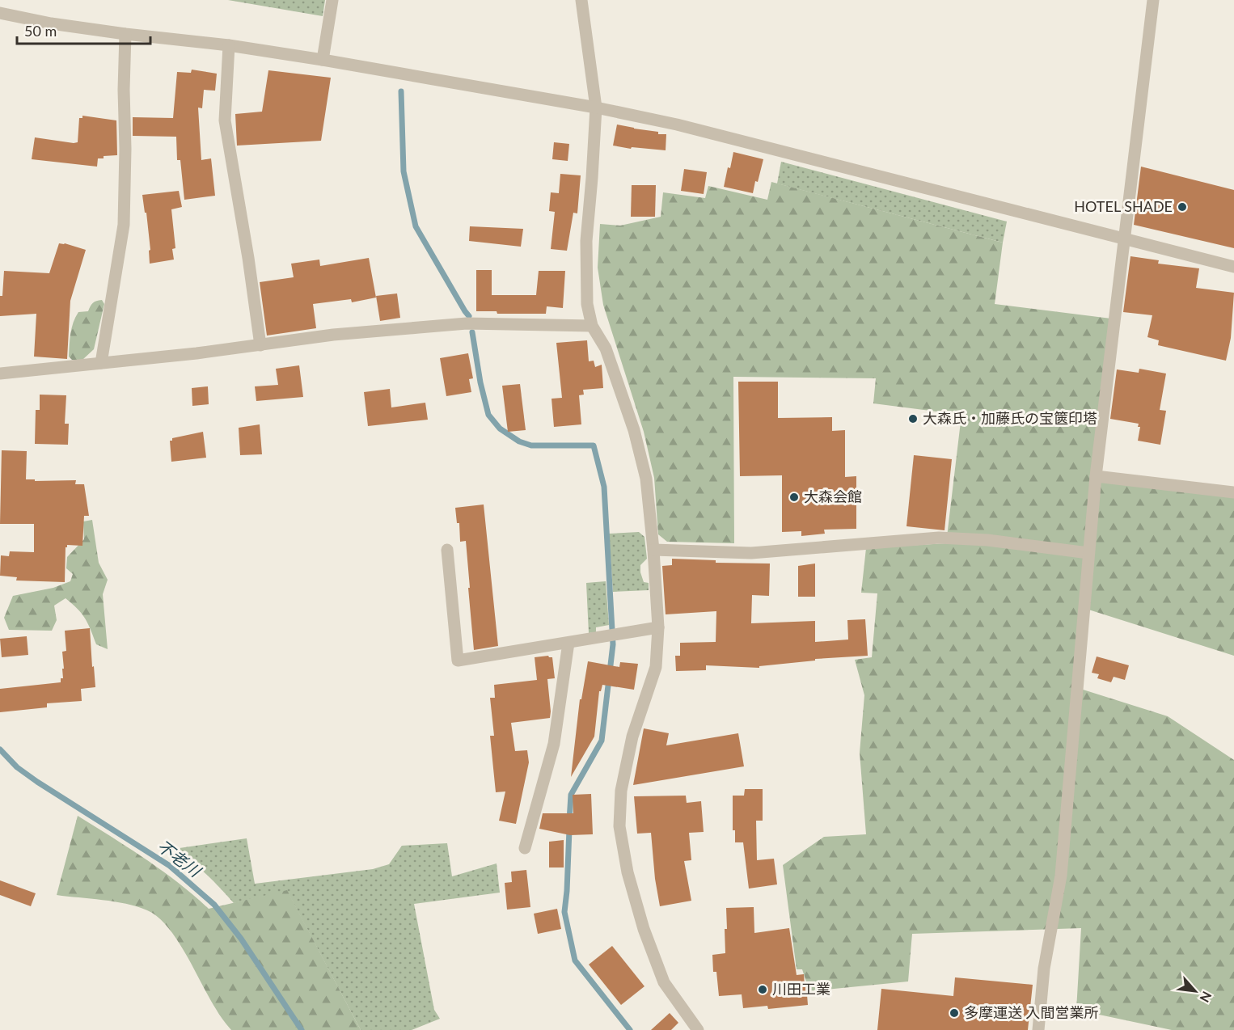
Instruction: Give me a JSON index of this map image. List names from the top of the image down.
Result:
{
  "water": ["不老川"],
  "places": [
    "HOTEL SHADE",
    "大森氏・加藤氏の宝篋印塔",
    "大森会館",
    "川田工業",
    "多摩運送 入間営業所"
  ],
  "scale_bar": "50 m",
  "north": "bottom right"
}
